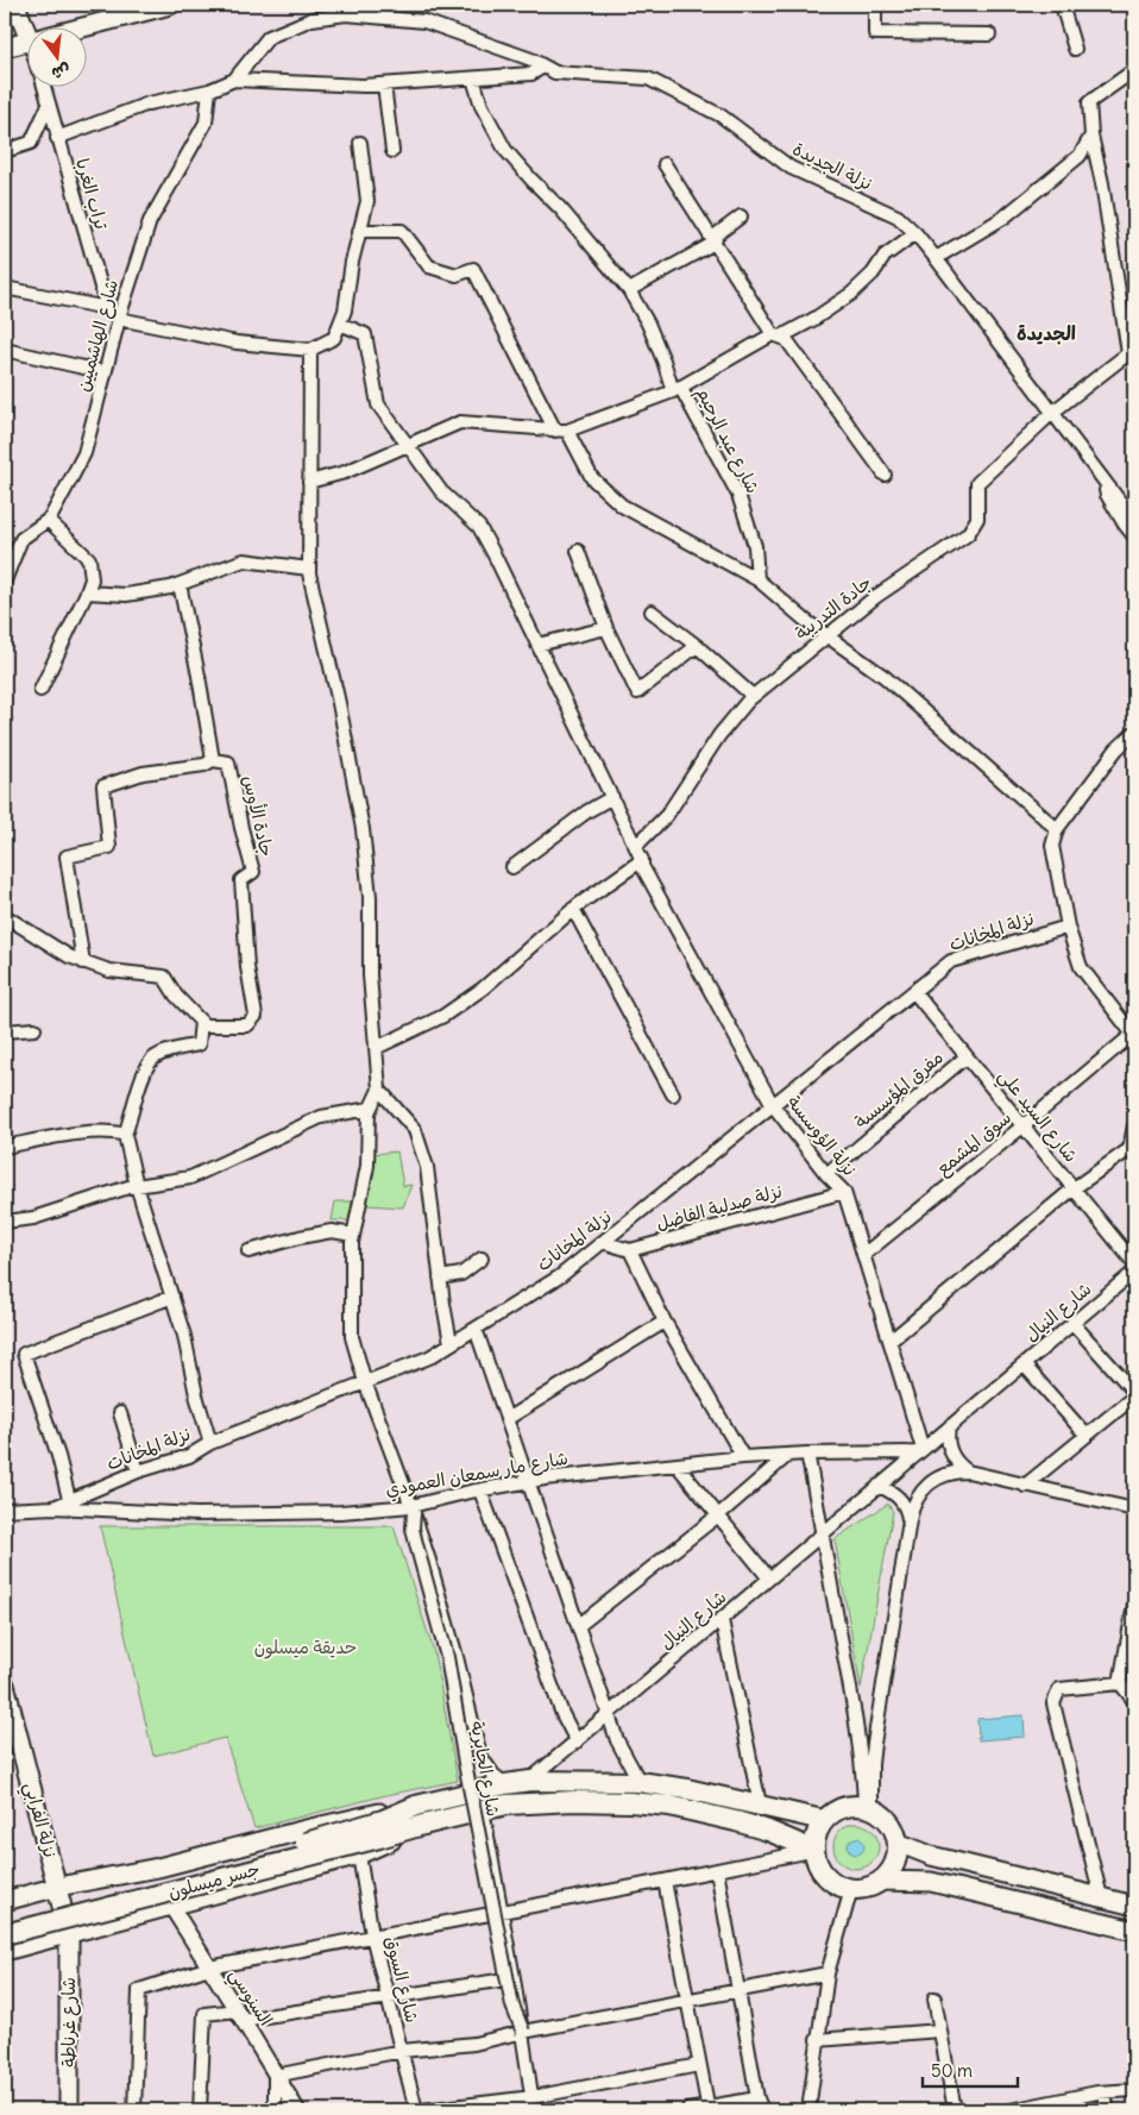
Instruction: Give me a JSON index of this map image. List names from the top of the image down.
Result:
{
  "streets": {
    "main road": ["نزلة الفرابي", "جسر ميسلون", "شارع غرناطة"],
    "street": [
      "نزلة الجديدة",
      "تراب الغربا",
      "شارع الهاشميين",
      "شارع عبد الرحيم",
      "جادة التدريبة",
      "جادة الأوس",
      "نزلة المخانات",
      "مفرق المؤسسىة",
      "شارع السيد علي",
      "نزلة الؤوسسة",
      "سوق المشمع",
      "نزلة صدلية الفاضل",
      "شارع النيال",
      "شارع مار سمعان العمودي",
      "شارع الجابرية",
      "شارع السوق",
      "السنوسي"
    ]
  },
  "crossings": [
    ["نزلة الجديدة", "جادة التدريبة"],
    ["جادة التدريبة", "نزلة الؤوسسة"],
    ["نزلة المخانات", "شارع السيد علي"],
    ["نزلة المخانات", "نزلة الؤوسسة"],
    ["نزلة المخانات", "شارع مار سمعان العمودي"],
    ["مفرق المؤسسىة", "شارع السيد علي"],
    ["مفرق المؤسسىة", "نزلة الؤوسسة"],
    ["شارع السيد علي", "سوق المشمع"],
    ["نزلة الؤوسسة", "سوق المشمع"],
    ["نزلة الؤوسسة", "نزلة صدلية الفاضل"],
    ["نزلة الؤوسسة", "شارع النيال"],
    ["نزلة الؤوسسة", "شارع مار سمعان العمودي"],
    ["شارع النيال", "شارع مار سمعان العمودي"],
    ["شارع مار سمعان العمودي", "شارع الجابرية"],
    ["نزلة الفرابي", "شارع غرناطة"]
  ],
  "districts": ["الجديدة"],
  "parks": ["حديقة ميسلون"],
  "scale_bar": "50 m",
  "north": "bottom"
}
